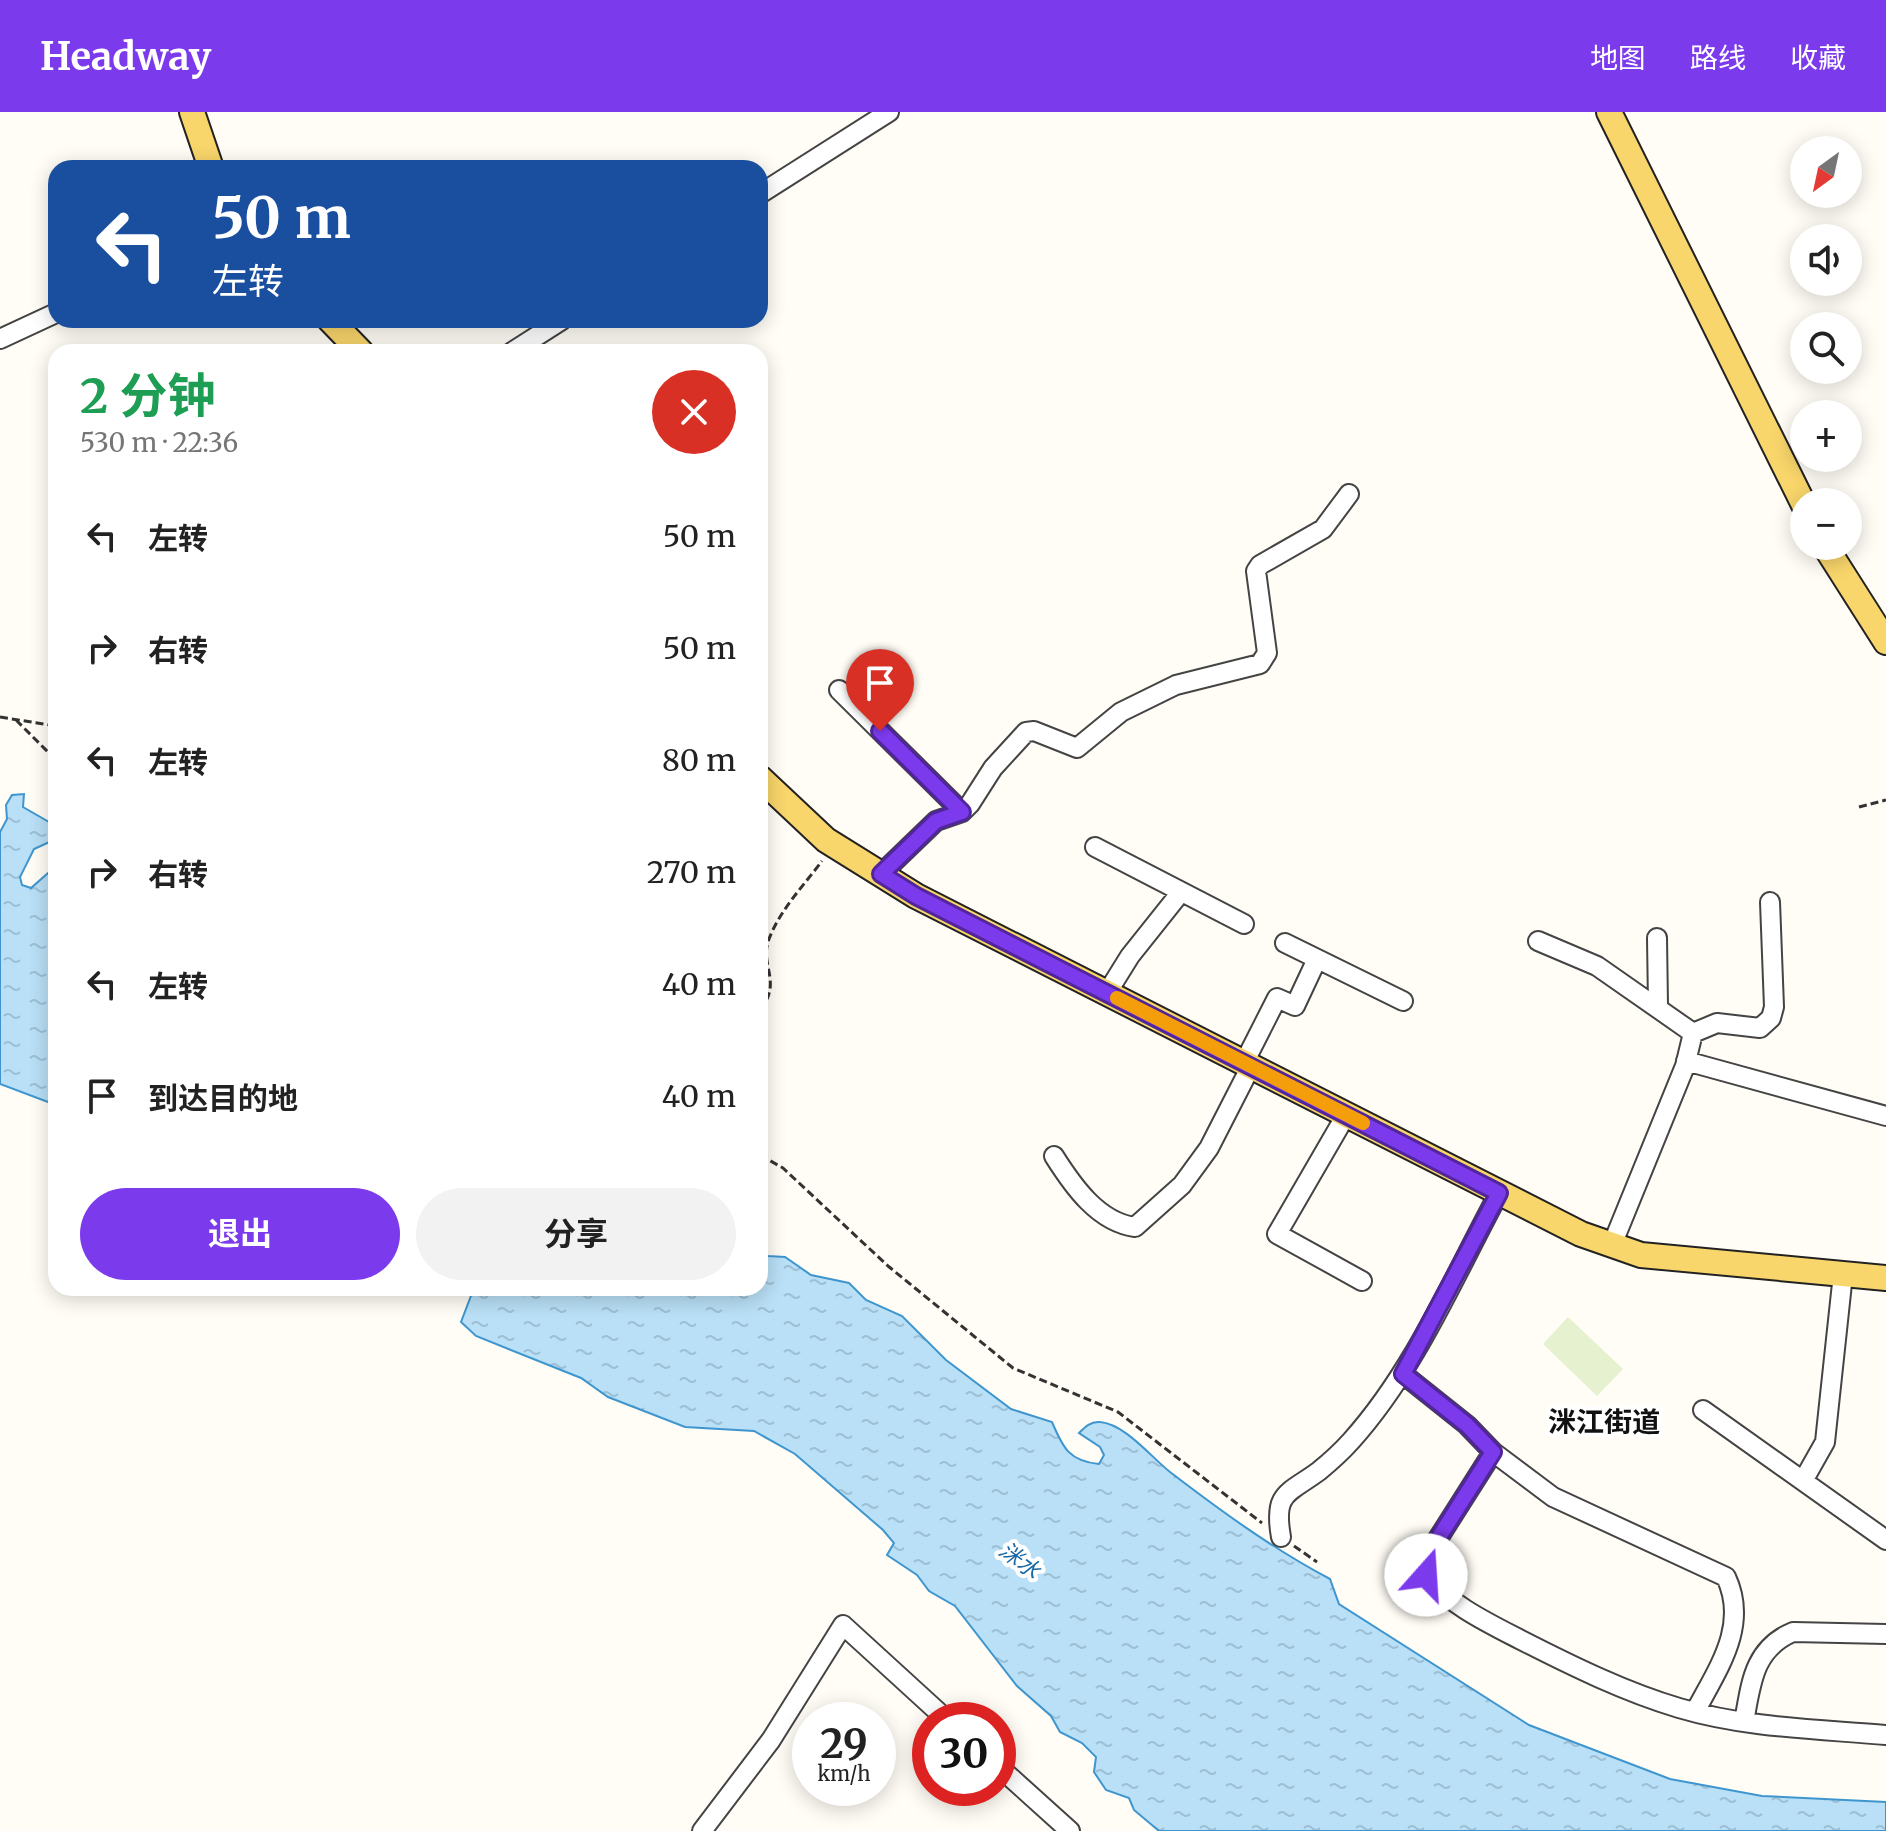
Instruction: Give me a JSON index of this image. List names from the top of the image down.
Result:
{
  "districts": ["洣江街道"],
  "water": ["洣水"],
  "north": "bottom left",
  "page": {
    "header": "Headway",
    "nav": ["地图", "路线", "收藏"],
    "map_buttons": ["+", "−"],
    "turn": ["50 m", "左转"],
    "heading": ["2 分钟", "530 m · 22:36"],
    "list": [
      {
        "name": "左转",
        "value": "50 m"
      },
      {
        "name": "右转",
        "value": "50 m"
      },
      {
        "name": "左转",
        "value": "80 m"
      },
      {
        "name": "右转",
        "value": "270 m"
      },
      {
        "name": "左转",
        "value": "40 m"
      },
      {
        "name": "到达目的地",
        "value": "40 m"
      }
    ],
    "buttons": ["退出", "分享"],
    "speed": "29 km/h",
    "limit": "30"
  }
}
